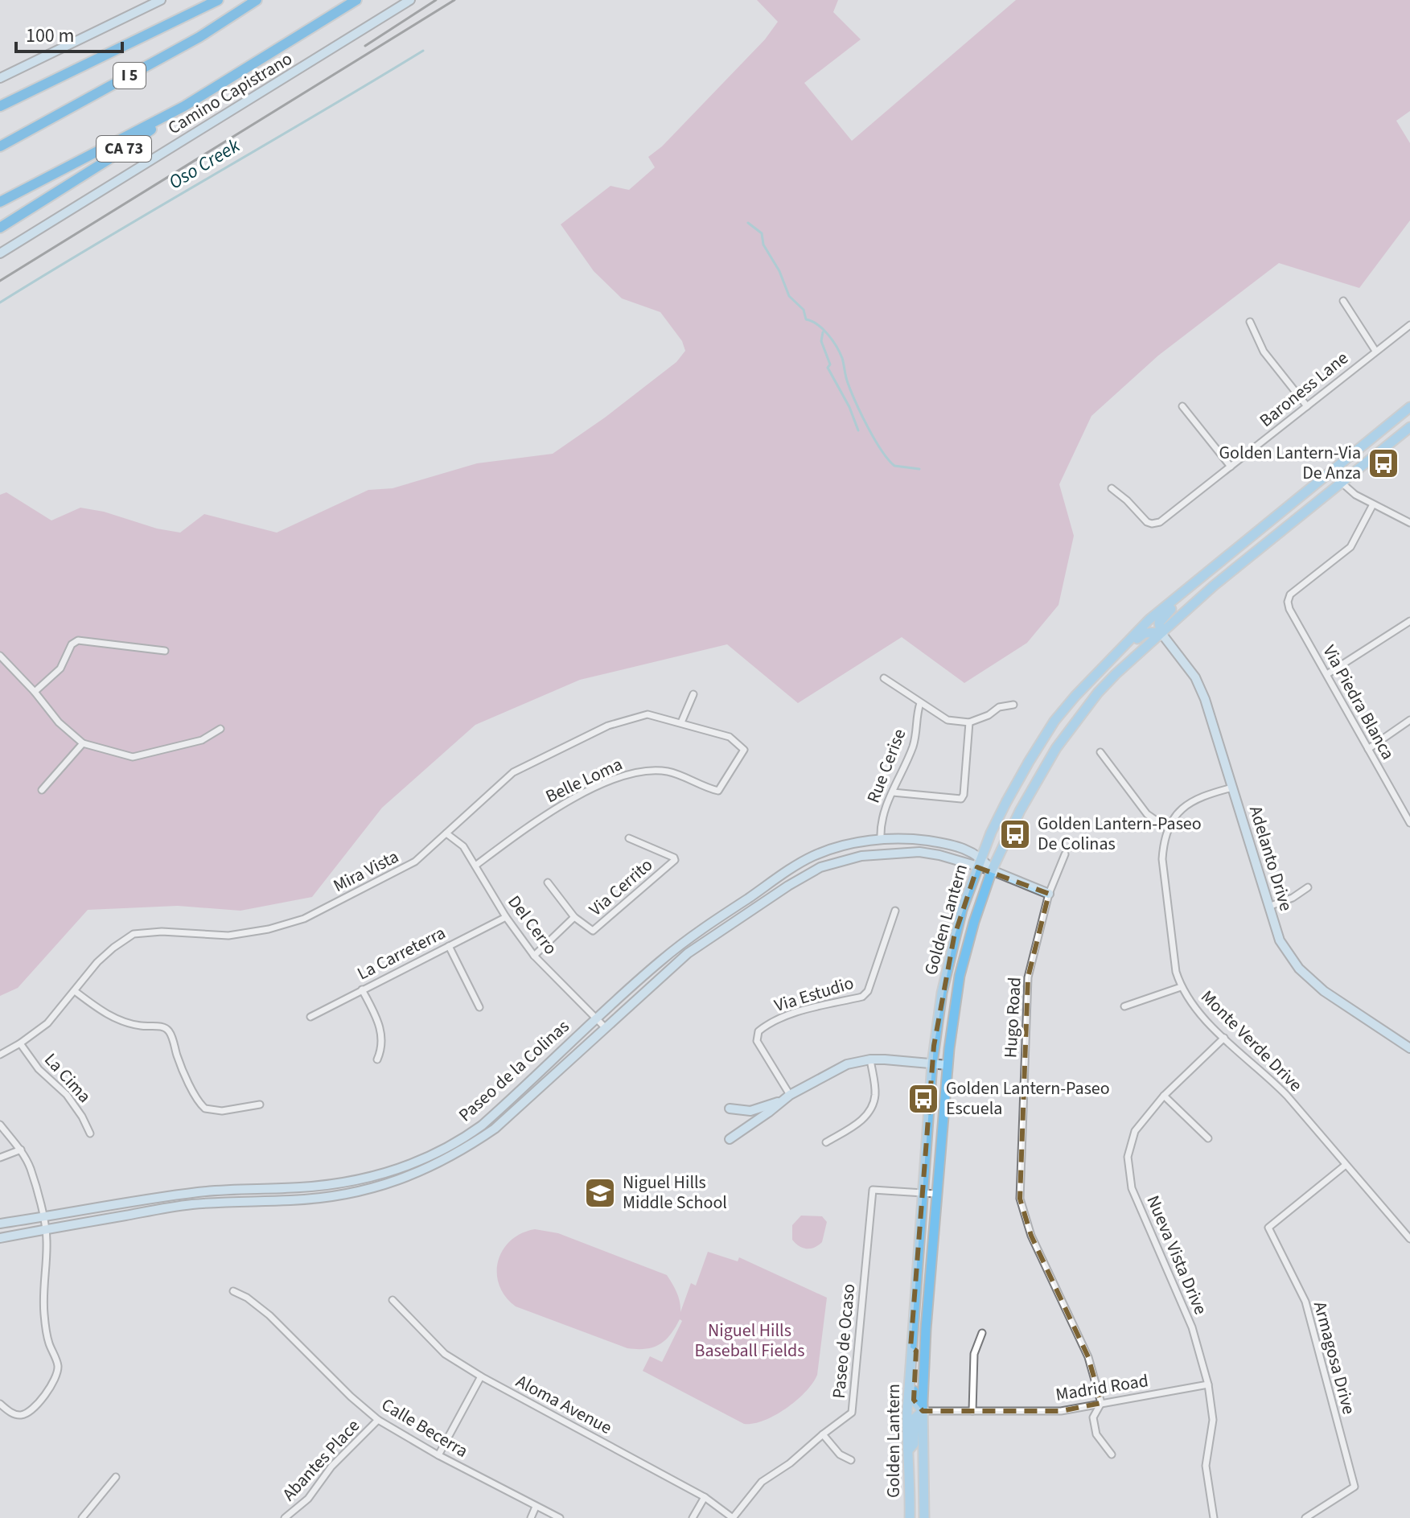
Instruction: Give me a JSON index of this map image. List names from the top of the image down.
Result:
{
  "streets": {
    "highway": ["I 5", "CA 73"],
    "main road": [
      "Camino Capistrano",
      "Adelanto Drive",
      "Golden Lantern",
      "Paseo de la Colinas"
    ],
    "street": [
      "Baroness Lane",
      "Via Piedra Blanca",
      "Rue Cerise",
      "Belle Loma",
      "Mira Vista",
      "Via Cerrito",
      "Del Cerro",
      "La Carreterra",
      "Via Estudio",
      "Hugo Road",
      "Monte Verde Drive",
      "La Cima",
      "Nueva Vista Drive",
      "Paseo de Ocaso",
      "Armagosa Drive",
      "Madrid Road",
      "Aloma Avenue",
      "Calle Becerra",
      "Abantes Place"
    ]
  },
  "crossings": [
    ["Rue Cerise", "Paseo de la Colinas"],
    ["Belle Loma", "Mira Vista"],
    ["Belle Loma", "Del Cerro"],
    ["Adelanto Drive", "Golden Lantern"],
    ["Adelanto Drive", "Monte Verde Drive"],
    ["Mira Vista", "Del Cerro"],
    ["Mira Vista", "La Cima"],
    ["Golden Lantern", "Paseo de la Colinas"],
    ["Golden Lantern", "Paseo de Ocaso"],
    ["Golden Lantern", "Madrid Road"],
    ["Del Cerro", "La Carreterra"],
    ["Del Cerro", "Paseo de la Colinas"],
    ["Hugo Road", "Paseo de la Colinas"],
    ["Hugo Road", "Madrid Road"],
    ["Monte Verde Drive", "Nueva Vista Drive"],
    ["Monte Verde Drive", "Armagosa Drive"],
    ["Nueva Vista Drive", "Madrid Road"],
    ["Paseo de Ocaso", "Aloma Avenue"],
    ["Calle Becerra", "Abantes Place"]
  ],
  "water": ["Oso Creek"],
  "parks": ["Niguel Hills Baseball Fields"],
  "places": {
    "bus stop": ["Golden Lantern-Via De Anza", "Golden Lantern-Paseo De Colinas", "Golden Lantern-Paseo Escuela"],
    "school or university": ["Niguel Hills Middle School"]
  },
  "scale_bar": "100 m"
}
